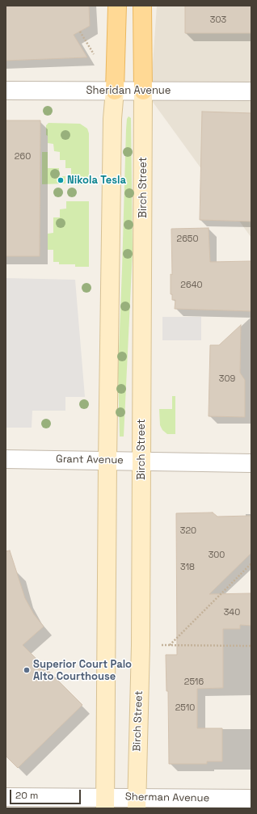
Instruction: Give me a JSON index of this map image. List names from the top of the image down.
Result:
{
  "streets": {
    "street": [
      "Sheridan Avenue",
      "Birch Street",
      "Grant Avenue",
      "Sherman Avenue"
    ]
  },
  "crossings": [
    ["Sheridan Avenue", "Birch Street"],
    ["Birch Street", "Grant Avenue"],
    ["Birch Street", "Sherman Avenue"]
  ],
  "places": ["Nikola Tesla", "Superior Court Palo Alto Courthouse"],
  "house_numbers": [
    "303",
    "260",
    "2650",
    "2640",
    "309",
    "320",
    "300",
    "318",
    "340",
    "2516",
    "2510"
  ],
  "scale_bar": "20 m"
}
